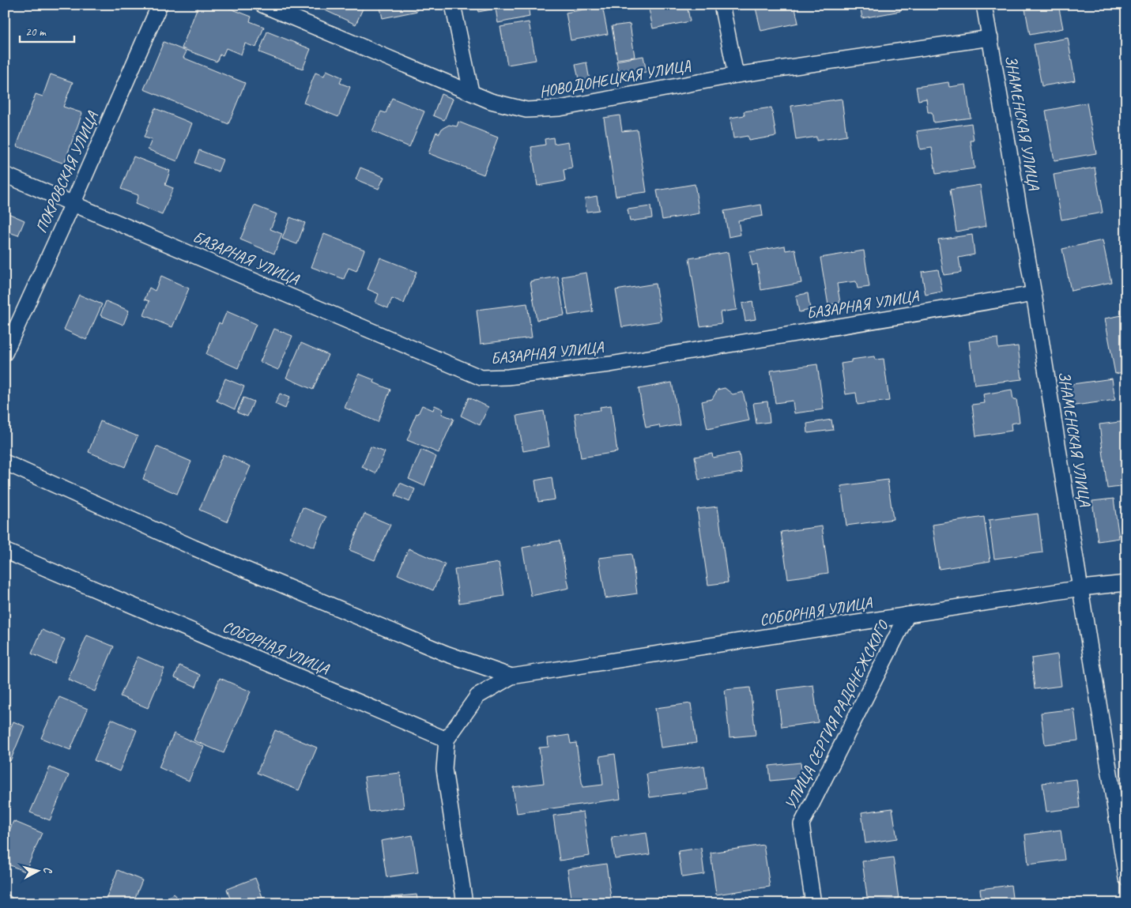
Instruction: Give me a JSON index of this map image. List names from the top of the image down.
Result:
{
  "streets": {
    "street": [
      "НОВОДОНЕЦКАЯ УЛИЦА",
      "ЗНАМЕНСКАЯ УЛИЦА",
      "ПОКРОВСКАЯ УЛИЦА",
      "БАЗАРНАЯ УЛИЦА",
      "СОБОРНАЯ УЛИЦА",
      "УЛИЦА СЕРГИЯ РАДОНЕЖСКОГО"
    ]
  },
  "crossings": [
    ["НОВОДОНЕЦКАЯ УЛИЦА", "ЗНАМЕНСКАЯ УЛИЦА"],
    ["ЗНАМЕНСКАЯ УЛИЦА", "БАЗАРНАЯ УЛИЦА"],
    ["ЗНАМЕНСКАЯ УЛИЦА", "СОБОРНАЯ УЛИЦА"],
    ["ПОКРОВСКАЯ УЛИЦА", "БАЗАРНАЯ УЛИЦА"],
    ["СОБОРНАЯ УЛИЦА", "УЛИЦА СЕРГИЯ РАДОНЕЖСКОГО"]
  ],
  "scale_bar": "20 m",
  "north": "right"
}
